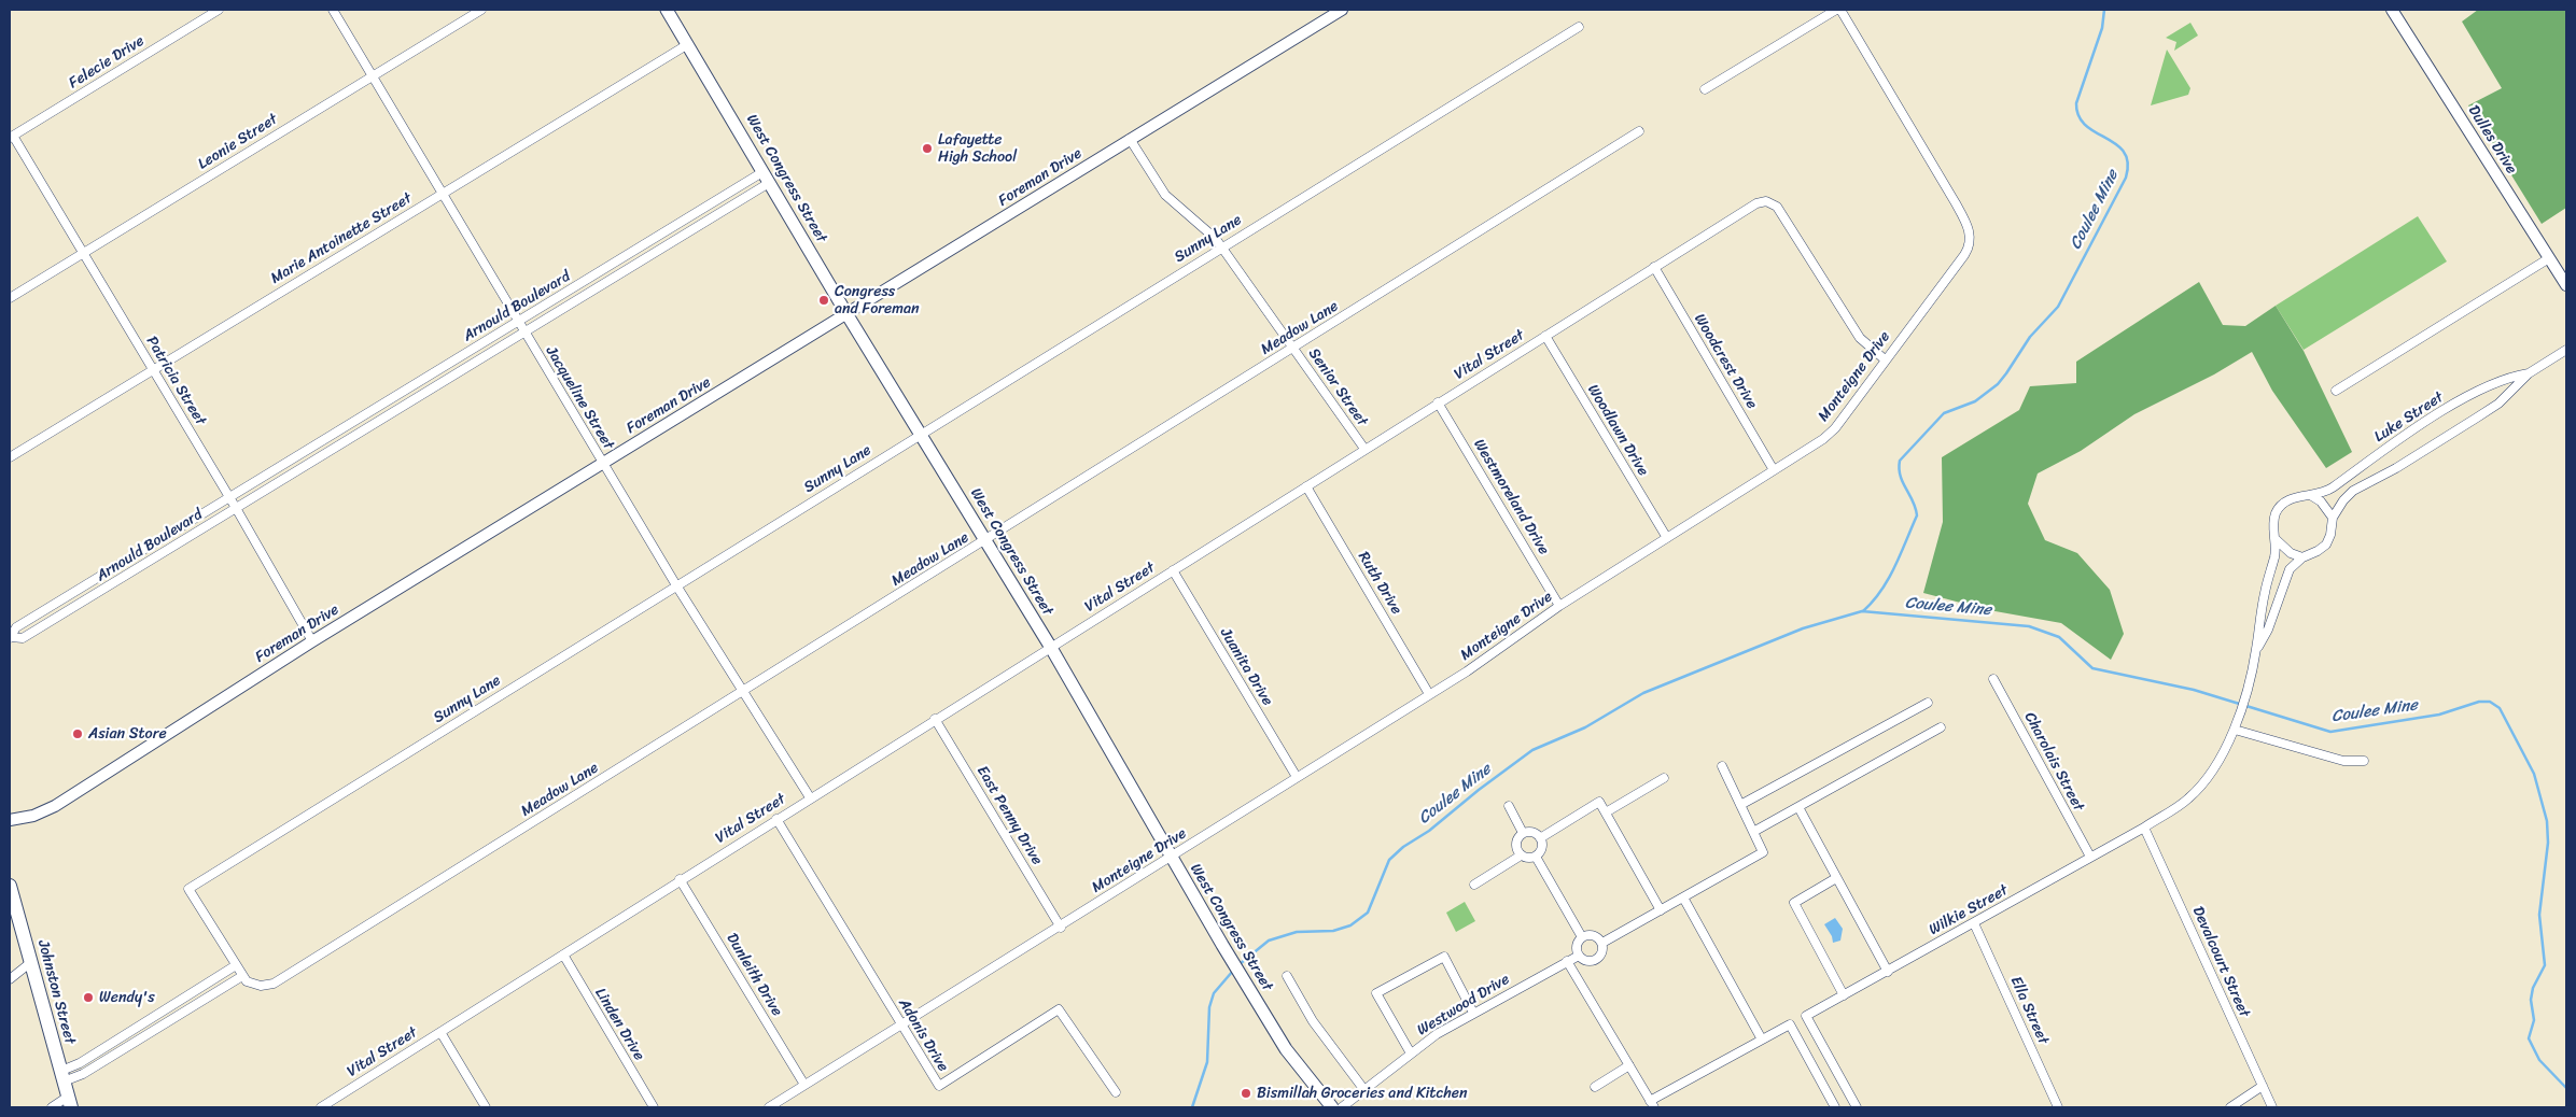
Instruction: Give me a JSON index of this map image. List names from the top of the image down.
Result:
{
  "streets": {
    "main road": ["West Congress Street", "Johnston Street"],
    "street": [
      "Felecie Drive",
      "Dulles Drive",
      "Leonie Street",
      "Foreman Drive",
      "Marie Antoinette Street",
      "Sunny Lane",
      "Arnould Boulevard",
      "Meadow Lane",
      "Vital Street",
      "Woodcrest Drive",
      "Monteigne Drive",
      "Patricia Street",
      "Senior Street",
      "Jacqueline Street",
      "Luke Street",
      "Woodlawn Drive",
      "Westmoreland Drive",
      "Ruth Drive",
      "Juanita Drive",
      "Charolais Street",
      "East Penny Drive",
      "Wilkie Street",
      "Devalcourt Street",
      "Dunleith Drive",
      "Westwood Drive",
      "Ella Street",
      "Linden Drive",
      "Adonis Drive"
    ]
  },
  "crossings": [
    ["Felecie Drive", "Patricia Street"],
    ["Leonie Street", "Patricia Street"],
    ["Leonie Street", "Jacqueline Street"],
    ["Foreman Drive", "West Congress Street"],
    ["Foreman Drive", "Patricia Street"],
    ["Foreman Drive", "Senior Street"],
    ["Foreman Drive", "Jacqueline Street"],
    ["West Congress Street", "Marie Antoinette Street"],
    ["West Congress Street", "Sunny Lane"],
    ["West Congress Street", "Arnould Boulevard"],
    ["West Congress Street", "Meadow Lane"],
    ["West Congress Street", "Vital Street"],
    ["West Congress Street", "Monteigne Drive"],
    ["Marie Antoinette Street", "Patricia Street"],
    ["Marie Antoinette Street", "Jacqueline Street"],
    ["Sunny Lane", "Senior Street"],
    ["Sunny Lane", "Jacqueline Street"],
    ["Arnould Boulevard", "Patricia Street"],
    ["Arnould Boulevard", "Jacqueline Street"],
    ["Meadow Lane", "Senior Street"],
    ["Meadow Lane", "Jacqueline Street"],
    ["Vital Street", "Woodcrest Drive"],
    ["Vital Street", "Monteigne Drive"],
    ["Vital Street", "Senior Street"],
    ["Vital Street", "Jacqueline Street"],
    ["Vital Street", "Woodlawn Drive"],
    ["Vital Street", "Westmoreland Drive"],
    ["Vital Street", "Ruth Drive"],
    ["Vital Street", "Juanita Drive"],
    ["Vital Street", "East Penny Drive"],
    ["Vital Street", "Dunleith Drive"],
    ["Vital Street", "Linden Drive"],
    ["Vital Street", "Adonis Drive"],
    ["Woodcrest Drive", "Monteigne Drive"],
    ["Monteigne Drive", "Woodlawn Drive"],
    ["Monteigne Drive", "Westmoreland Drive"],
    ["Monteigne Drive", "Ruth Drive"],
    ["Monteigne Drive", "Juanita Drive"],
    ["Monteigne Drive", "East Penny Drive"],
    ["Monteigne Drive", "Dunleith Drive"],
    ["Monteigne Drive", "Adonis Drive"],
    ["Luke Street", "Wilkie Street"],
    ["Luke Street", "Devalcourt Street"],
    ["Charolais Street", "Wilkie Street"],
    ["Wilkie Street", "Devalcourt Street"],
    ["Wilkie Street", "Ella Street"]
  ],
  "water": ["Coulee Mine"],
  "places": [
    "Lafayette High School",
    "Congress and Foreman",
    "Asian Store",
    "Wendy's",
    "Bismillah Groceries and Kitchen"
  ]
}
